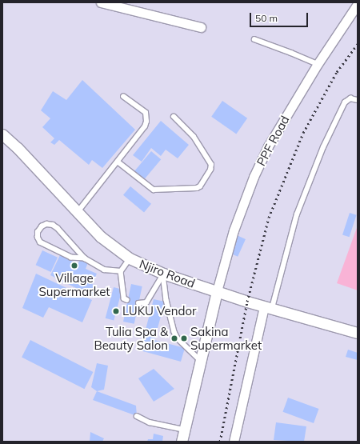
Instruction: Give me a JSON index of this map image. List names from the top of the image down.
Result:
{
  "streets": {
    "street": ["PPF Road", "Njiro Road"]
  },
  "crossings": [
    ["PPF Road", "Njiro Road"]
  ],
  "places": [
    "Village Supermarket",
    "LUKU Vendor",
    "Tulia Spa & Beauty Salon",
    "Sakina Supermarket"
  ],
  "scale_bar": "50 m"
}
